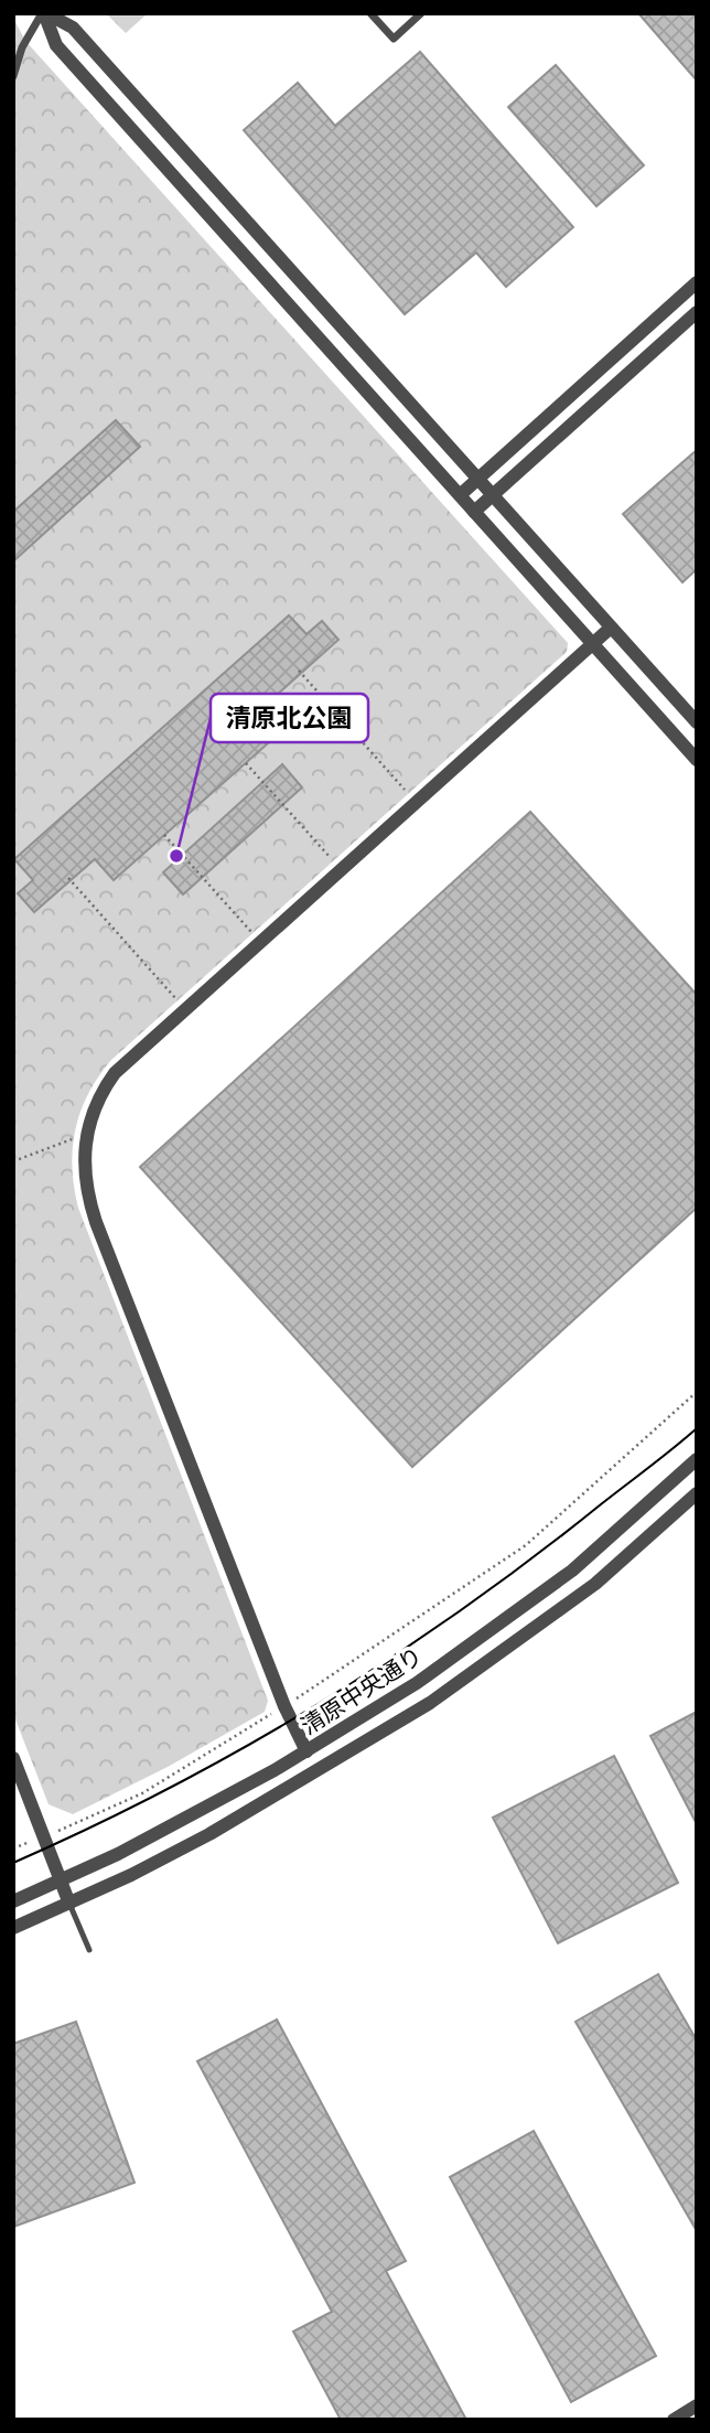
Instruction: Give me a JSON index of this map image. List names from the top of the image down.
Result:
{
  "streets": {
    "street": ["清原中央通り"]
  },
  "places": ["清原北公園"]
}
